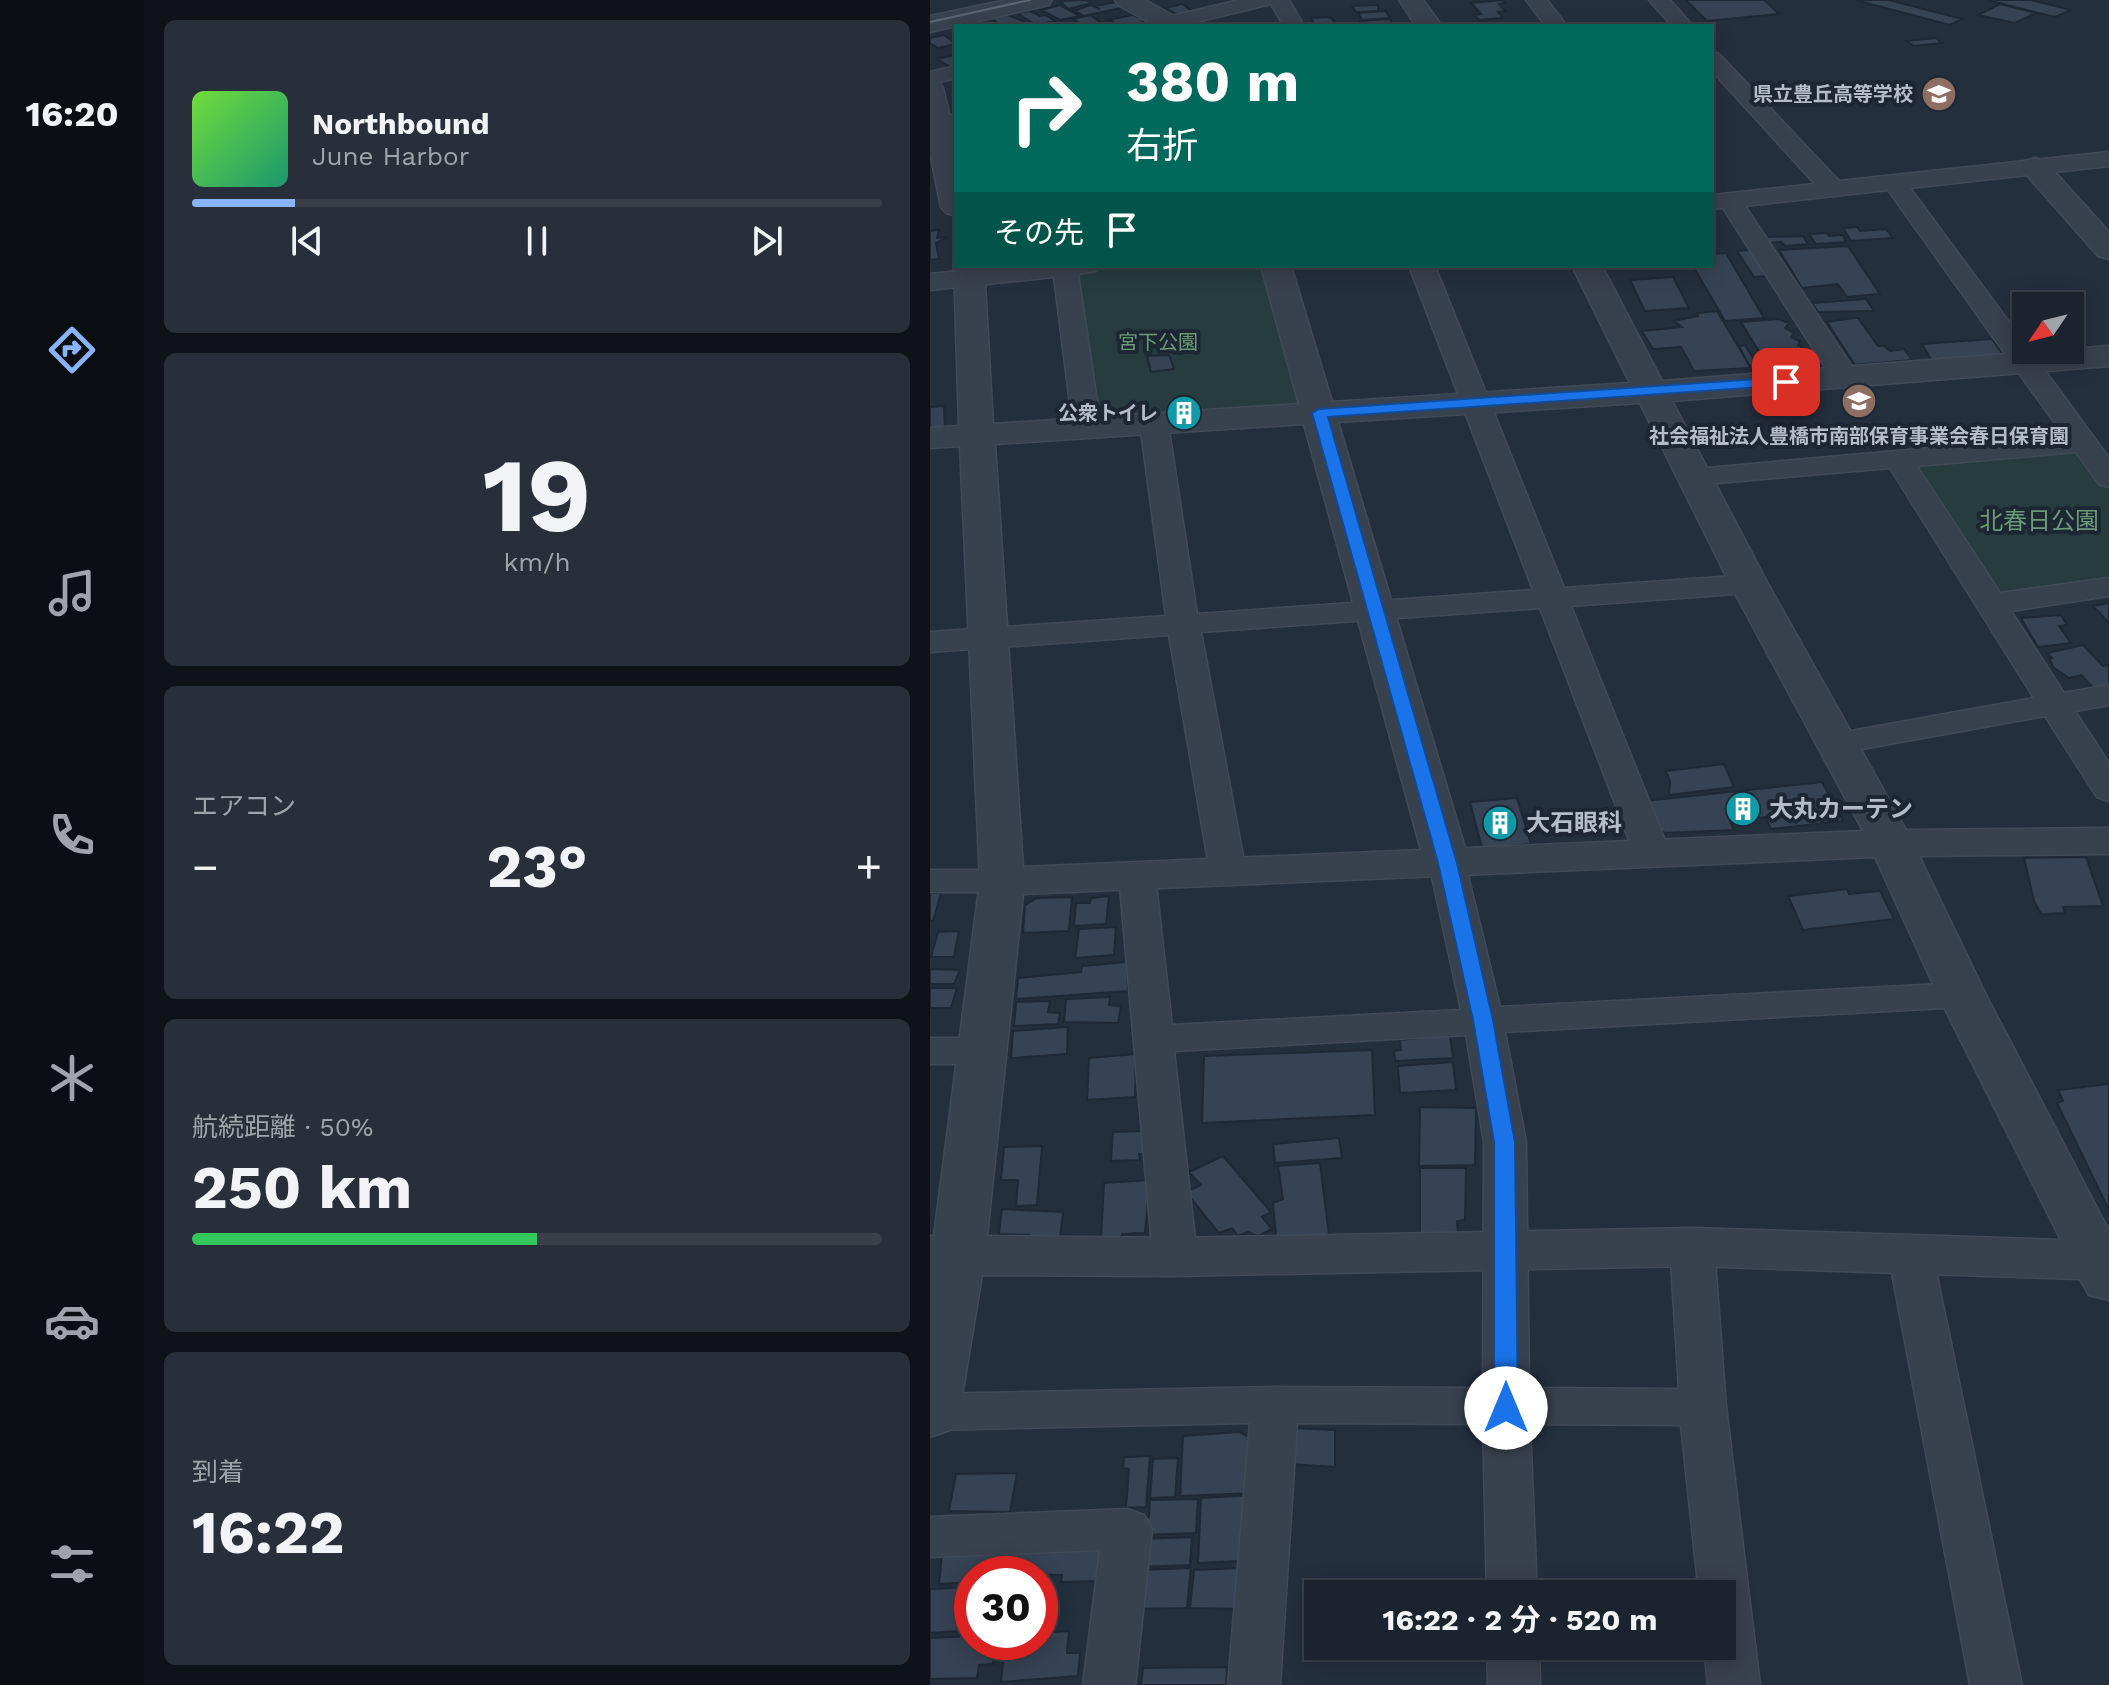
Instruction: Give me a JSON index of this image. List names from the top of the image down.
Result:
{
  "parks": ["宮下公園", "北春日公園"],
  "places": {
    "school or university": ["県立豊丘高等学校", "社会福祉法人豊橋市南部保育事業会春日保育園"],
    "building": ["公衆トイレ", "大丸カーテン", "大石眼科"]
  },
  "north": "bottom left",
  "page": {
    "tabs": "16:20",
    "turn": ["380 m", "右折"],
    "song": ["Northbound", "June Harbor"],
    "then": "その先",
    "tile": [
      ["19", "km/h"],
      "エアコン",
      ["航続距離 · 50%", "250 km"],
      ["到着", "16:22"]
    ],
    "heat": ["−", "23°", "+"],
    "limit": "30",
    "trip": "16:22 · 2 分 · 520 m"
  }
}
